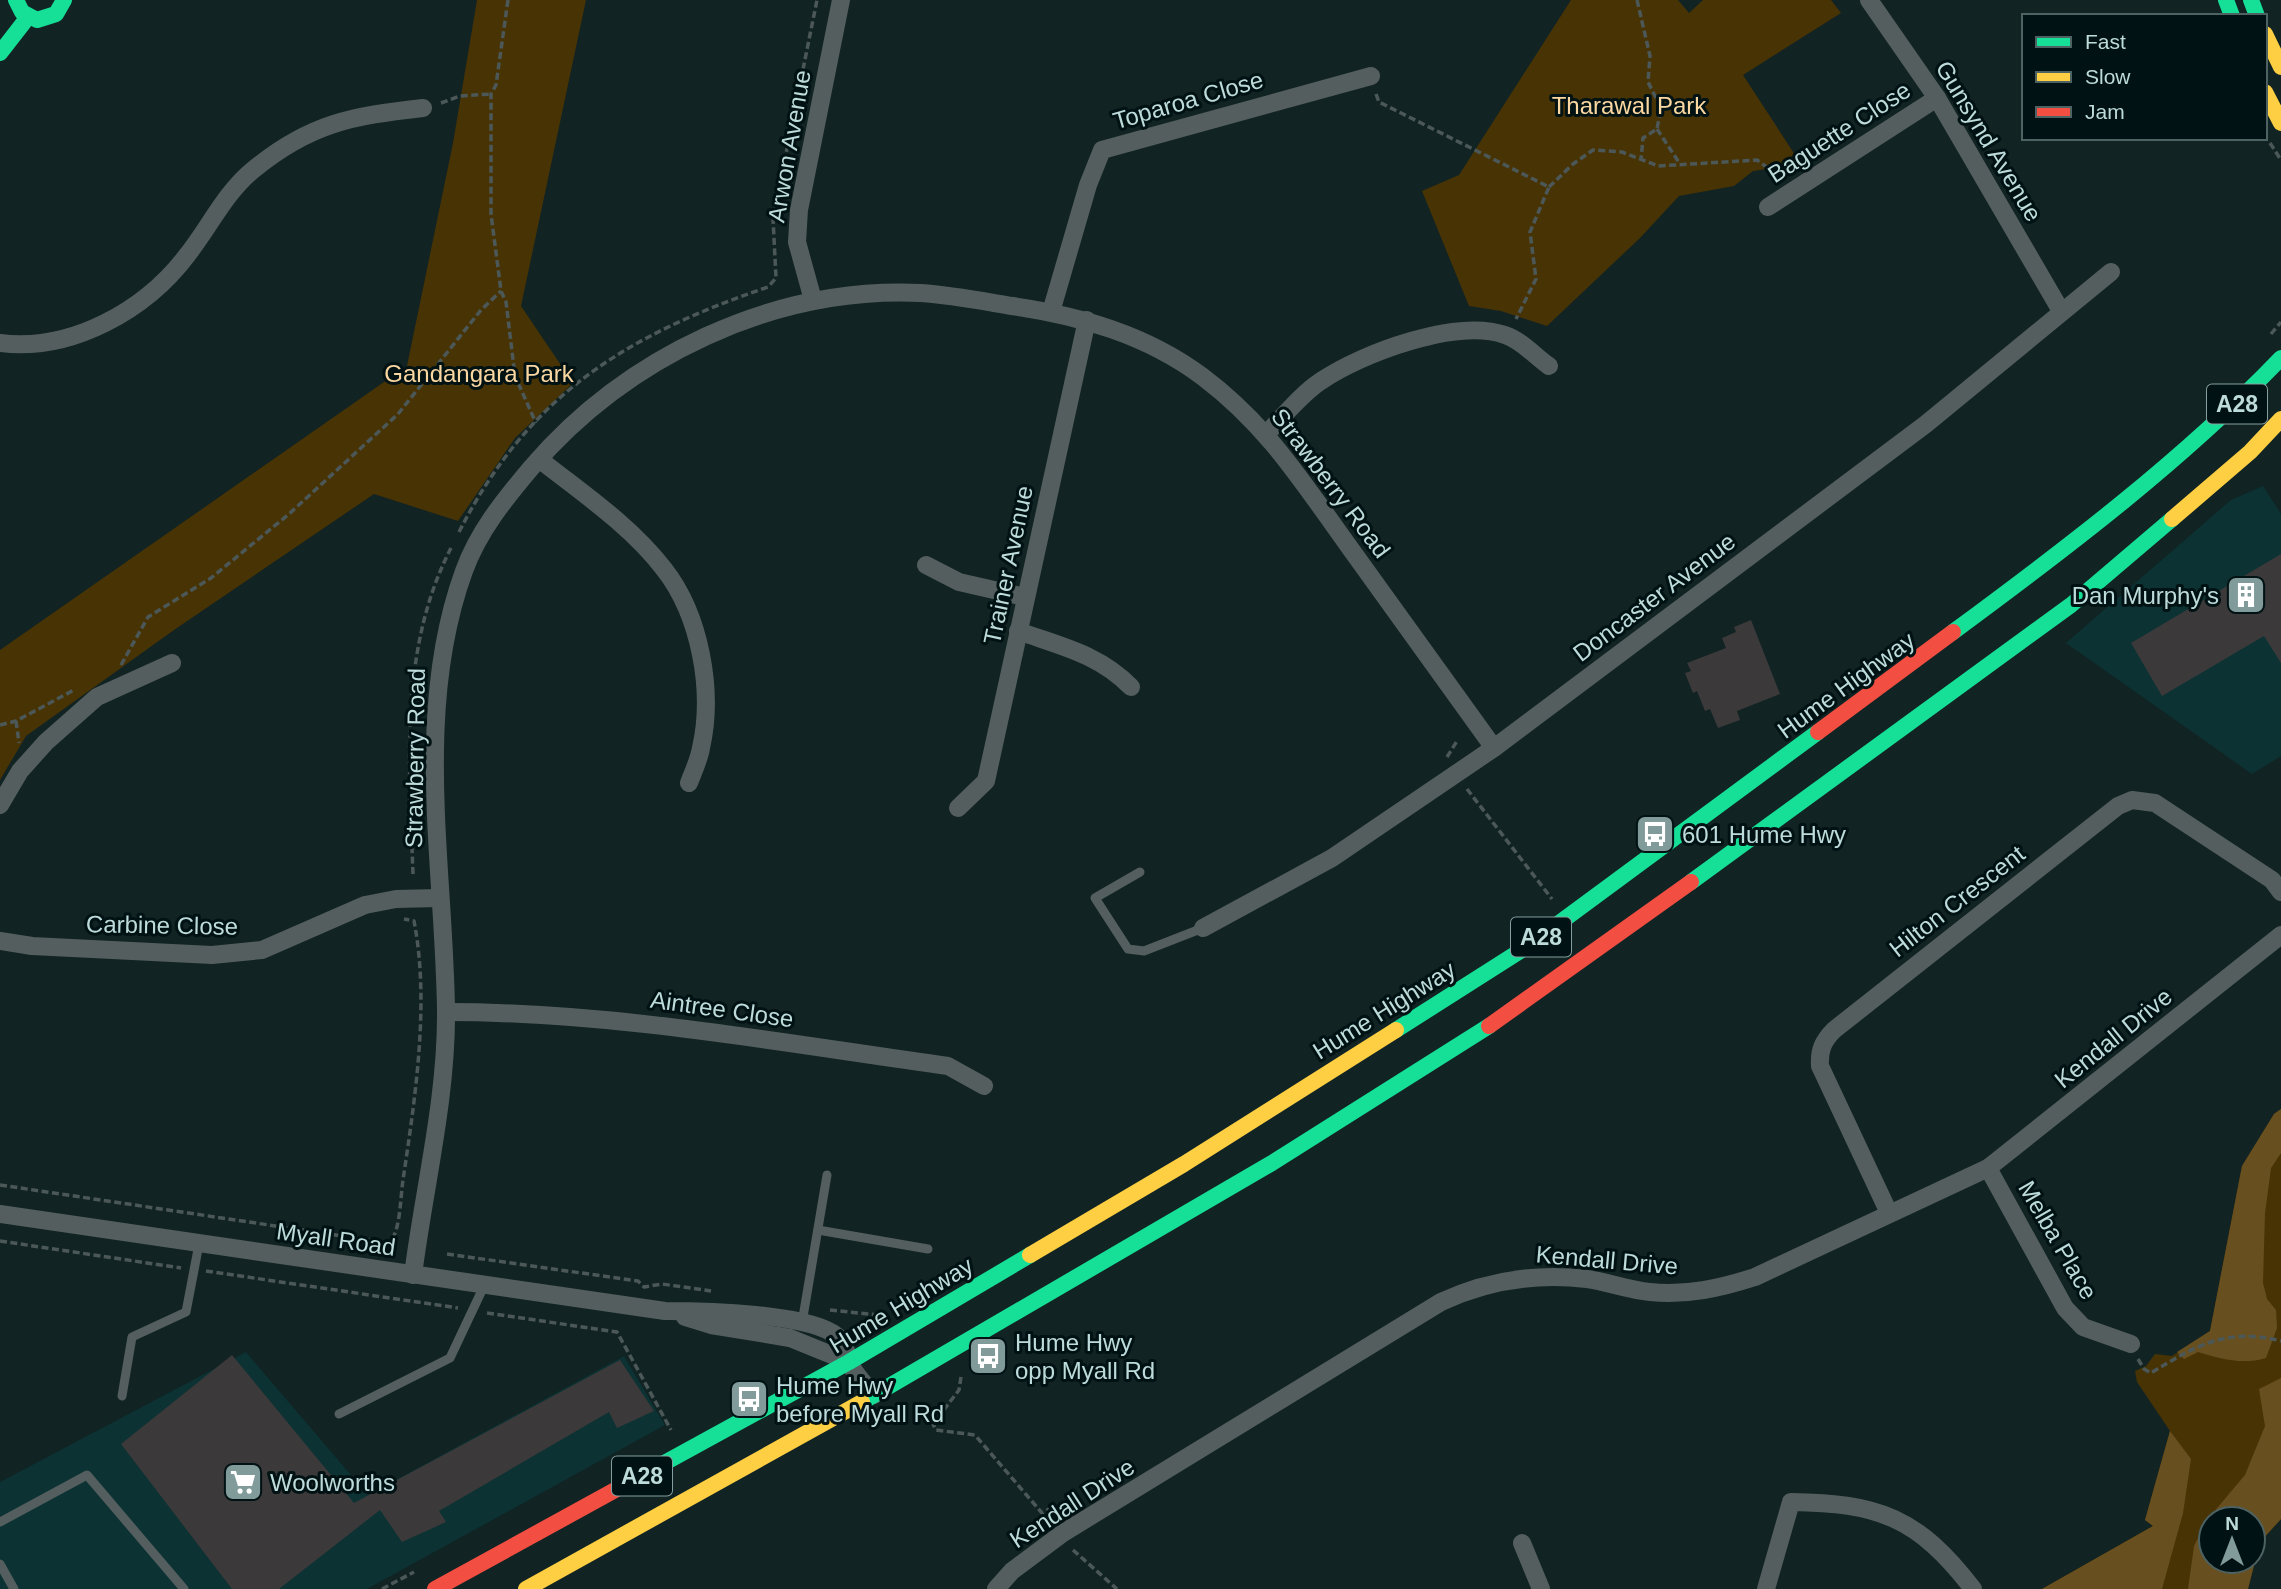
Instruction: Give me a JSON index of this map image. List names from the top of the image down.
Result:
{
  "streets": {
    "main road": ["A28", "Hume Highway"],
    "street": [
      "Toparoa Close",
      "Baguette Close",
      "Gunsynd Avenue",
      "Arwon Avenue",
      "Strawberry Road",
      "Trainer Avenue",
      "Doncaster Avenue",
      "Hilton Crescent",
      "Carbine Close",
      "Aintree Close",
      "Kendall Drive",
      "Myall Road",
      "Melba Place"
    ]
  },
  "crossings": [
    ["Toparoa Close", "Strawberry Road"],
    ["Baguette Close", "Gunsynd Avenue"],
    ["Gunsynd Avenue", "Doncaster Avenue"],
    ["Arwon Avenue", "Strawberry Road"],
    ["A28", "Myall Road"],
    ["Strawberry Road", "Trainer Avenue"],
    ["Strawberry Road", "Doncaster Avenue"],
    ["Strawberry Road", "Carbine Close"],
    ["Strawberry Road", "Aintree Close"],
    ["Strawberry Road", "Myall Road"],
    ["Hume Highway", "Myall Road"],
    ["Hilton Crescent", "Kendall Drive"],
    ["Kendall Drive", "Melba Place"]
  ],
  "parks": ["Tharawal Park", "Gandangara Park"],
  "places": {
    "building": ["Dan Murphy's"],
    "bus stop": ["601 Hume Hwy", "Hume Hwy opp Myall Rd", "Hume Hwy before Myall Rd"],
    "supermarket": ["Woolworths"]
  },
  "legend": ["Fast", "Slow", "Jam"],
  "north": "top"
}
